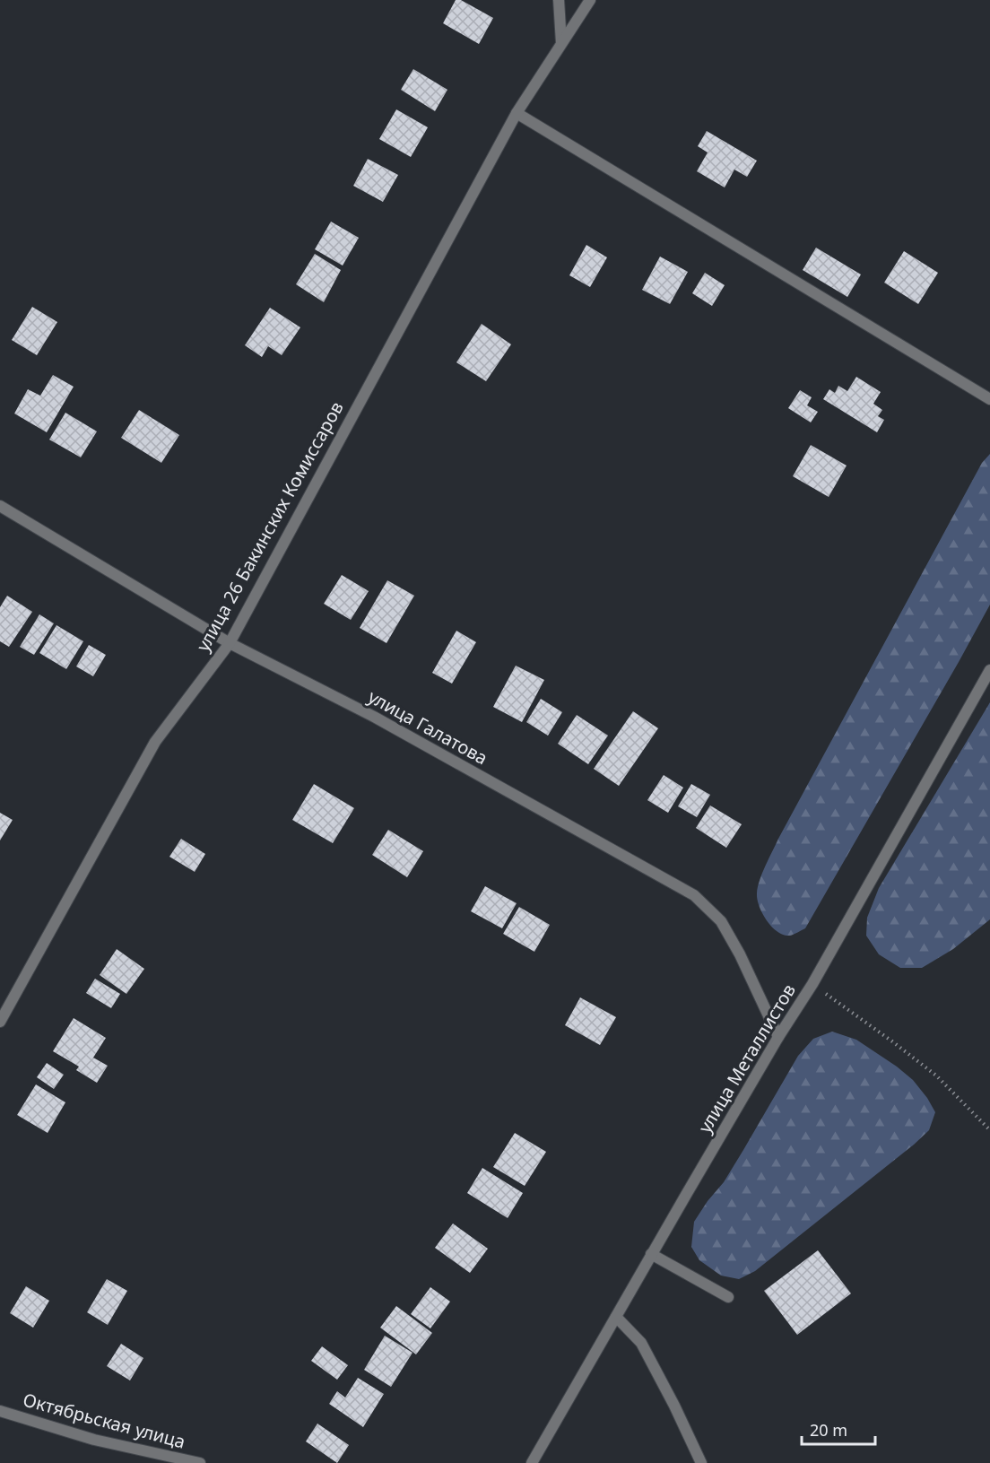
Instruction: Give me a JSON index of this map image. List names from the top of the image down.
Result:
{
  "streets": {
    "street": [
      "улица 26 Бакинских Комиссаров",
      "улица Галатова",
      "улица Металлистов",
      "Октябрьская улица"
    ]
  },
  "crossings": [
    ["улица 26 Бакинских Комиссаров", "улица Галатова"],
    ["улица Галатова", "улица Металлистов"]
  ],
  "scale_bar": "20 m"
}
